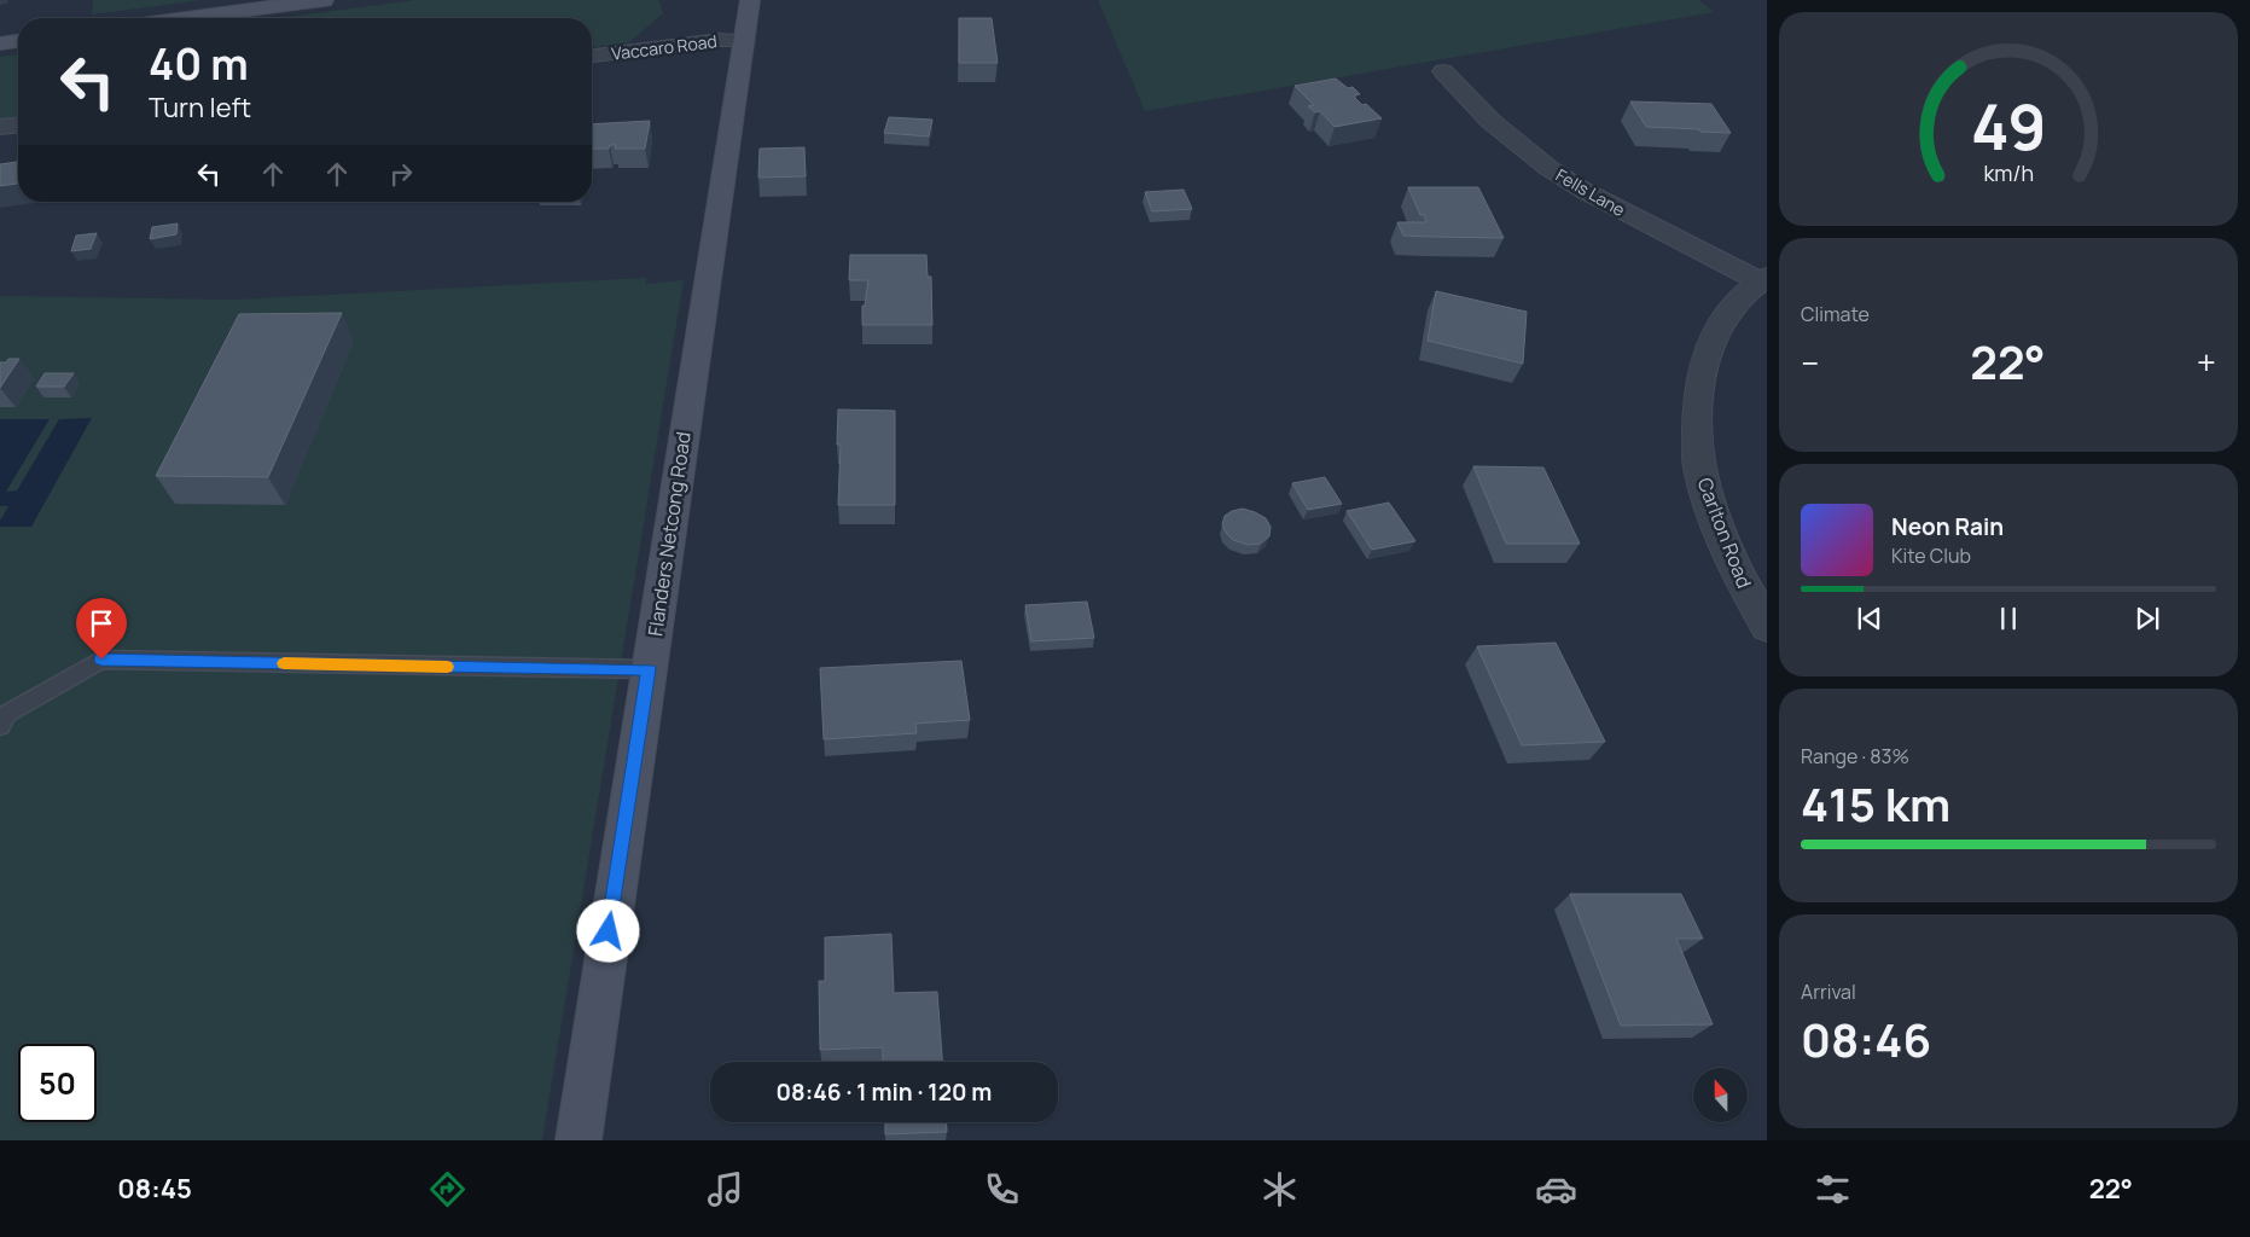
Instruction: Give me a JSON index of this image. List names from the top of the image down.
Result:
{
  "streets": {
    "main road": ["Flanders Netcong Road"],
    "street": ["Vaccaro Road", "Fells Lane", "Carlton Road"]
  },
  "crossings": [
    ["Vaccaro Road", "Flanders Netcong Road"],
    ["Fells Lane", "Carlton Road"]
  ],
  "north": "top",
  "page": {
    "turn": ["40 m", "Turn left"],
    "tile": [
      "Climate",
      ["Range · 83%", "415 km"],
      ["Arrival", "08:46"]
    ],
    "heat": ["−", "22°", "+"],
    "song": ["Neon Rain", "Kite Club"],
    "limit": "50",
    "trip": "08:46 · 1 min · 120 m",
    "tabs": ["08:45", "22°"],
    "gauge": ["49", "km/h"]
  }
}
